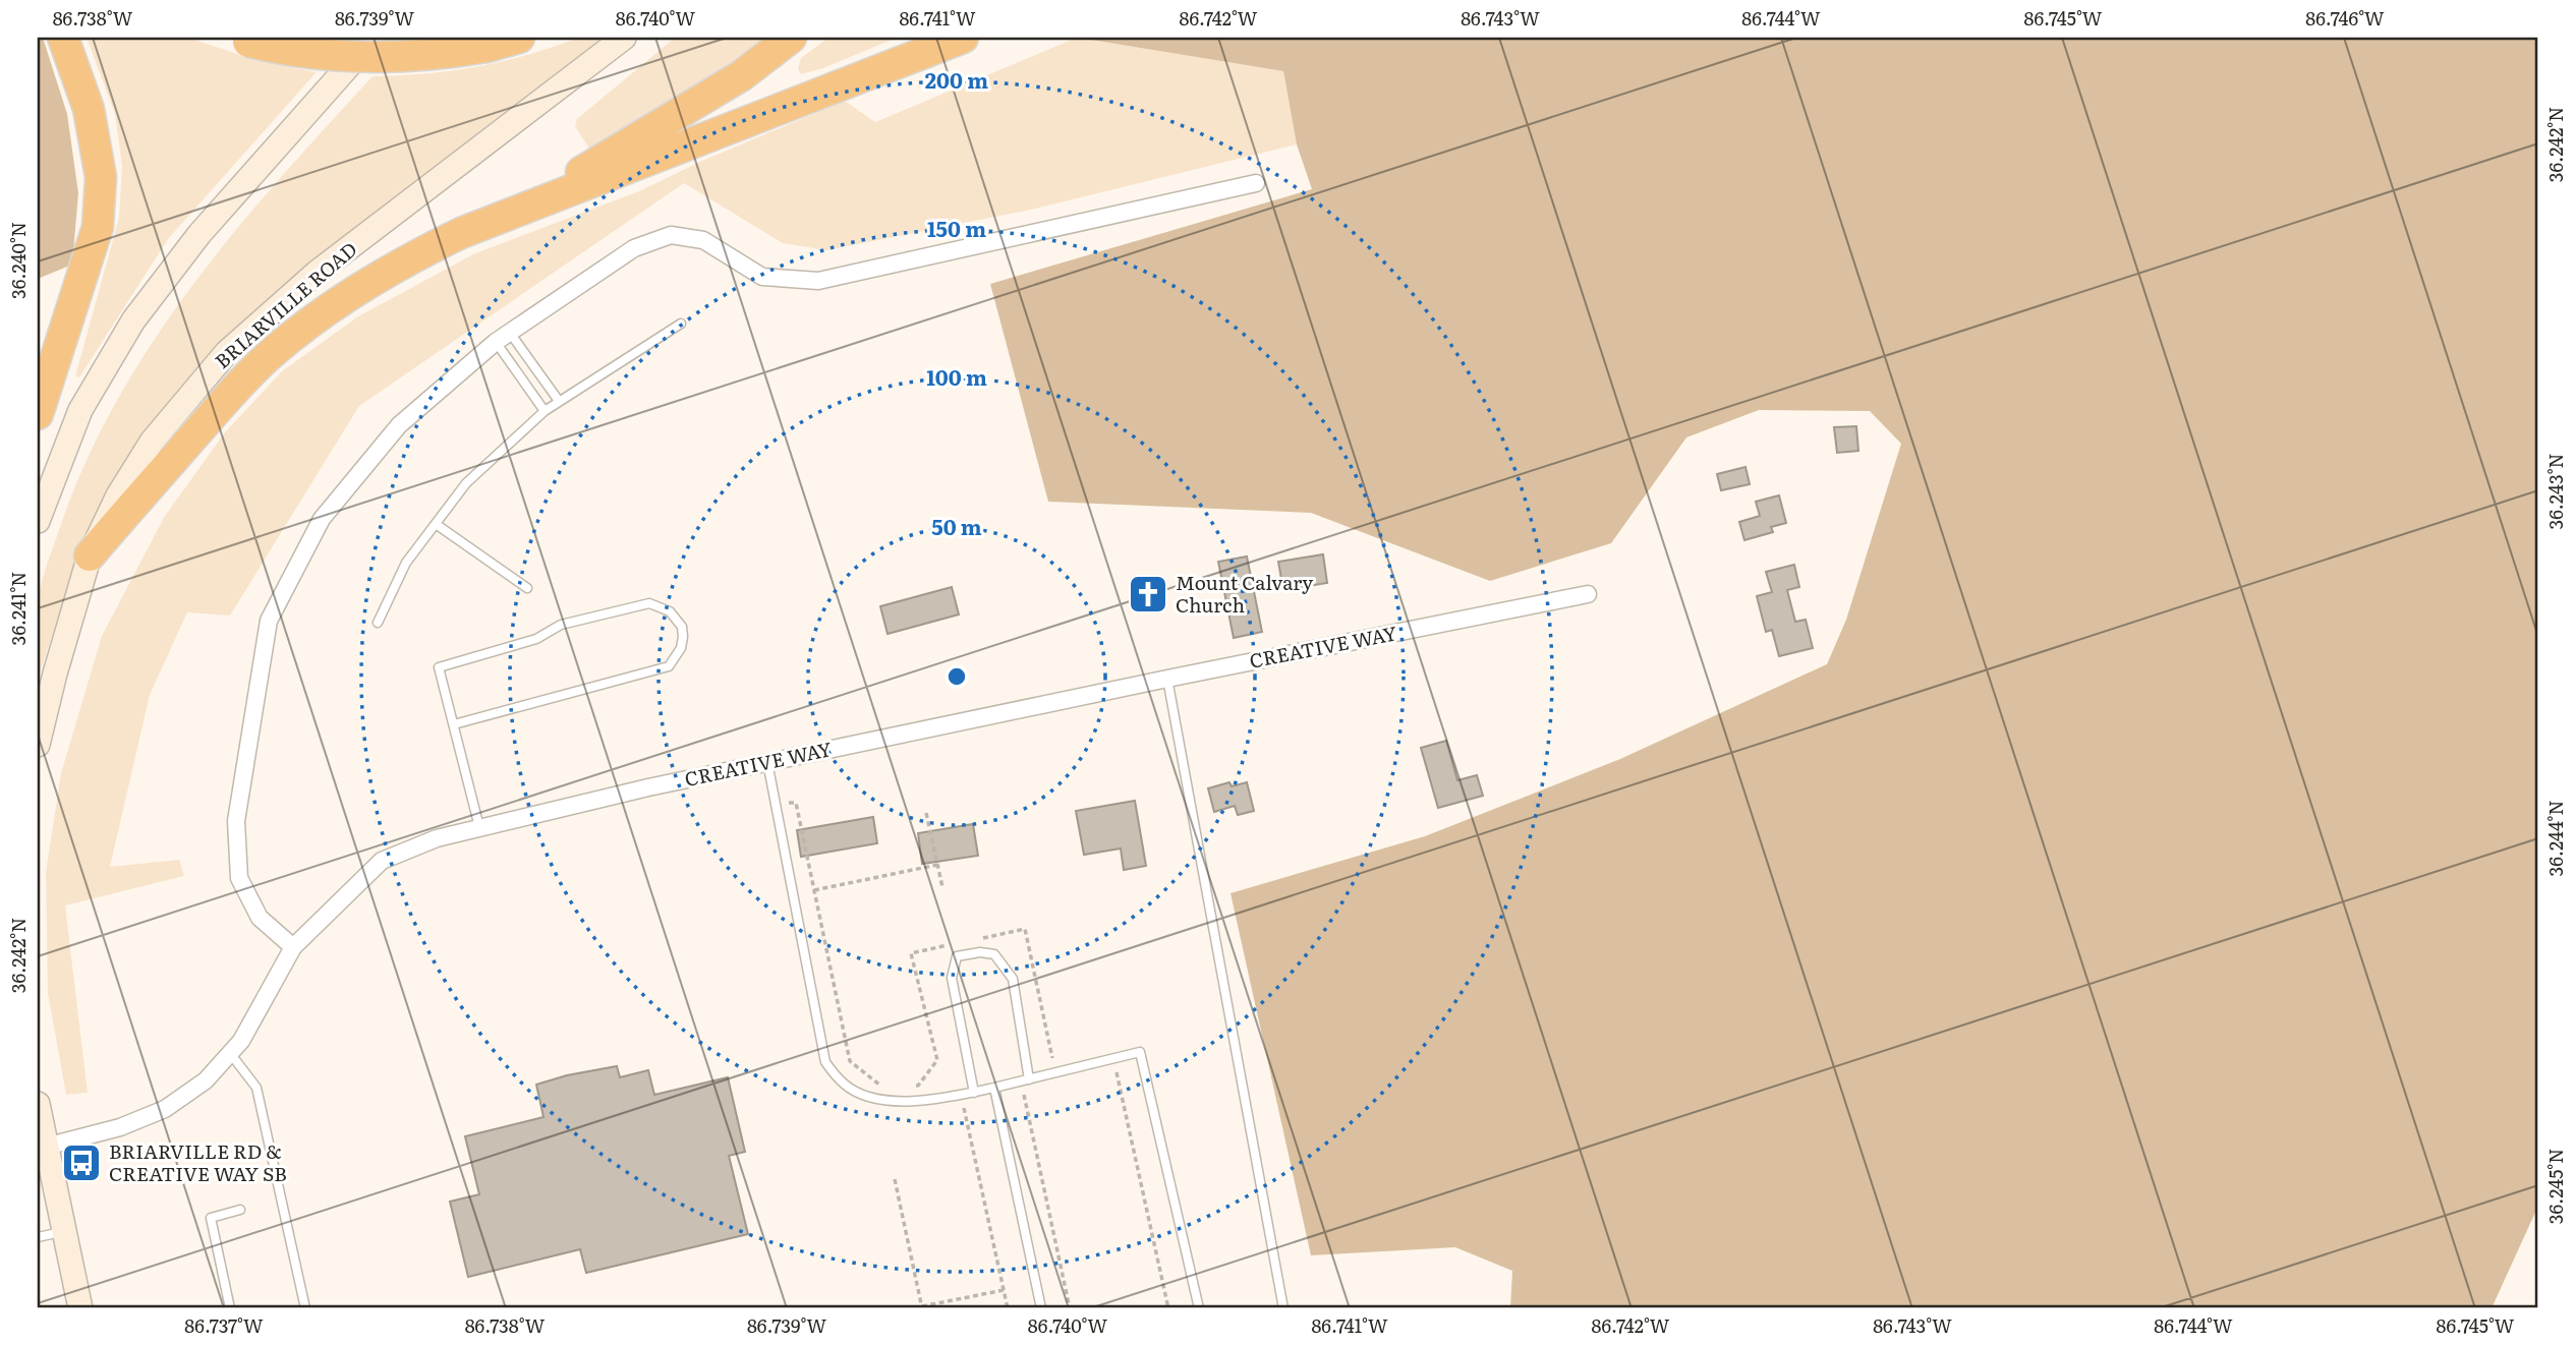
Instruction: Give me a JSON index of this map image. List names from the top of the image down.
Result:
{
  "streets": {
    "main road": ["BRIARVILLE ROAD"],
    "street": ["CREATIVE WAY"]
  },
  "places": {
    "church": ["Mount Calvary Church"],
    "bus stop": ["BRIARVILLE RD & CREATIVE WAY SB"]
  },
  "coordinates": [
    "86.738°W",
    "86.739°W",
    "86.740°W",
    "86.741°W",
    "86.742°W",
    "86.743°W",
    "86.744°W",
    "86.745°W",
    "86.746°W",
    "36.242°N",
    "36.240°N",
    "36.243°N",
    "36.241°N",
    "36.244°N",
    "36.245°N",
    "86.737°W"
  ],
  "rings": [
    "200 m",
    "150 m",
    "100 m",
    "50 m"
  ]
}
